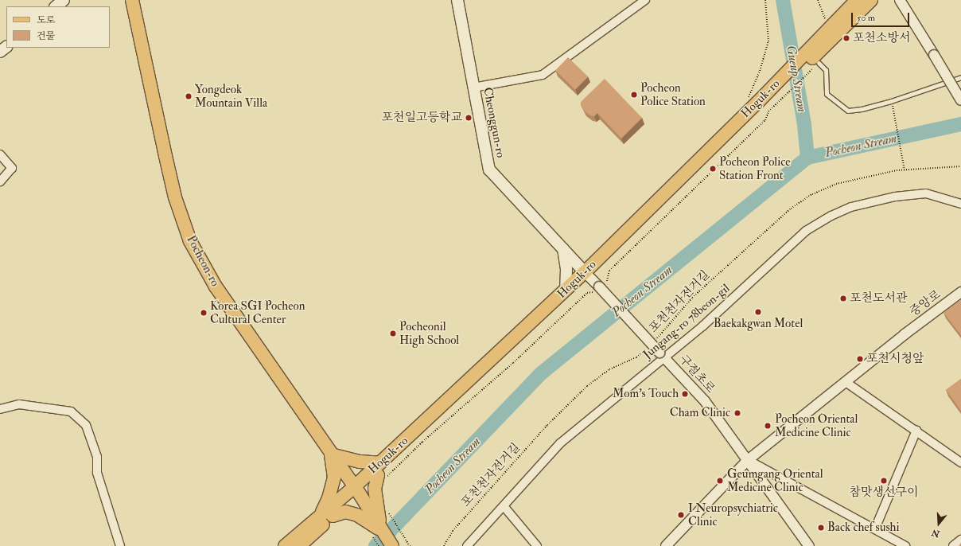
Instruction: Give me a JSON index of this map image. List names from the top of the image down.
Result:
{
  "streets": {
    "main road": ["Hoguk-ro", "Cheonggun-ro", "Pocheon-ro"],
    "street": ["중앙로", "Jungang-ro 78beon-gil", "구절초로"],
    "path": ["포천천자전거길"]
  },
  "crossings": [
    ["Hoguk-ro", "Cheonggun-ro"],
    ["Hoguk-ro", "Pocheon-ro"],
    ["Hoguk-ro", "구절초로"],
    ["Cheonggun-ro", "구절초로"],
    ["중앙로", "구절초로"],
    ["Jungang-ro 78beon-gil", "구절초로"]
  ],
  "water": ["Gueup Stream", "Pocheon Stream"],
  "places": [
    "포천소방서",
    "Pocheon Police Station",
    "Yongdeok Mountain Villa",
    "포천일고등학교",
    "Pocheon Police Station Front",
    "포천도서관",
    "Baekakgwan Motel",
    "Korea SGI Pocheon Cultural Center",
    "Pocheonil High School",
    "포천시청앞",
    "Mom's Touch",
    "Cham Clinic",
    "Pocheon Oriental Medicine Clinic",
    "Geumgang Oriental Medicine Clinic",
    "참맛생선구이",
    "I Neuropsychiatric Clinic",
    "Back chef sushi"
  ],
  "legend": ["도로", "건물"],
  "scale_bar": "50 m",
  "north": "bottom"
}
